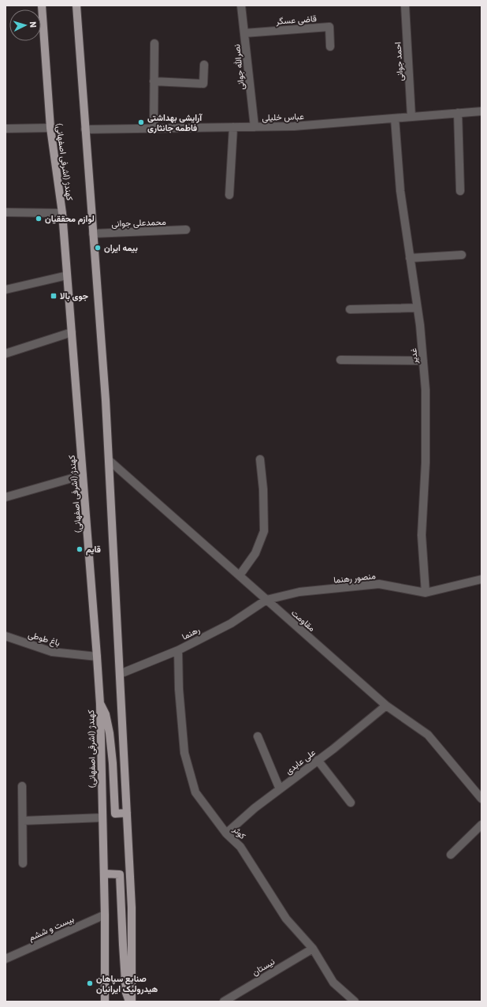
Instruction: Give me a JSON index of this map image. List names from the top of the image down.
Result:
{
  "streets": {
    "main road": ["کهندژ (اشرفی اصفهانی)"],
    "street": [
      "قاضی عسگر",
      "احمد جوانی",
      "نصرالله جوانی",
      "عباس خلیلی",
      "محمدعلی جوانی",
      "غدیر",
      "منصور رهنما",
      "مقاومت",
      "رهنما",
      "باغ طوطی",
      "علی عابدی",
      "کوثر",
      "بیست و ششم",
      "نیستان"
    ]
  },
  "crossings": [
    ["قاضی عسگر", "نصرالله جوانی"],
    ["احمد جوانی", "عباس خلیلی"],
    ["نصرالله جوانی", "عباس خلیلی"],
    ["عباس خلیلی", "غدیر"],
    ["کهندژ (اشرفی اصفهانی)", "باغ طوطی"],
    ["کهندژ (اشرفی اصفهانی)", "بیست و ششم"],
    ["غدیر", "منصور رهنما"],
    ["منصور رهنما", "مقاومت"],
    ["منصور رهنما", "رهنما"],
    ["مقاومت", "رهنما"],
    ["مقاومت", "علی عابدی"],
    ["رهنما", "کوثر"],
    ["علی عابدی", "کوثر"],
    ["کوثر", "نیستان"]
  ],
  "places": {
    "other": [
      "آرایشی بهداشتی فاطمه جانثاری",
      "لوازم محققیان",
      "بیمه ایران",
      "قایم",
      "صنایع سپاهان هیدرولیک ایرانیان"
    ],
    "transit": ["جوی بالا"]
  },
  "north": "right"
}
